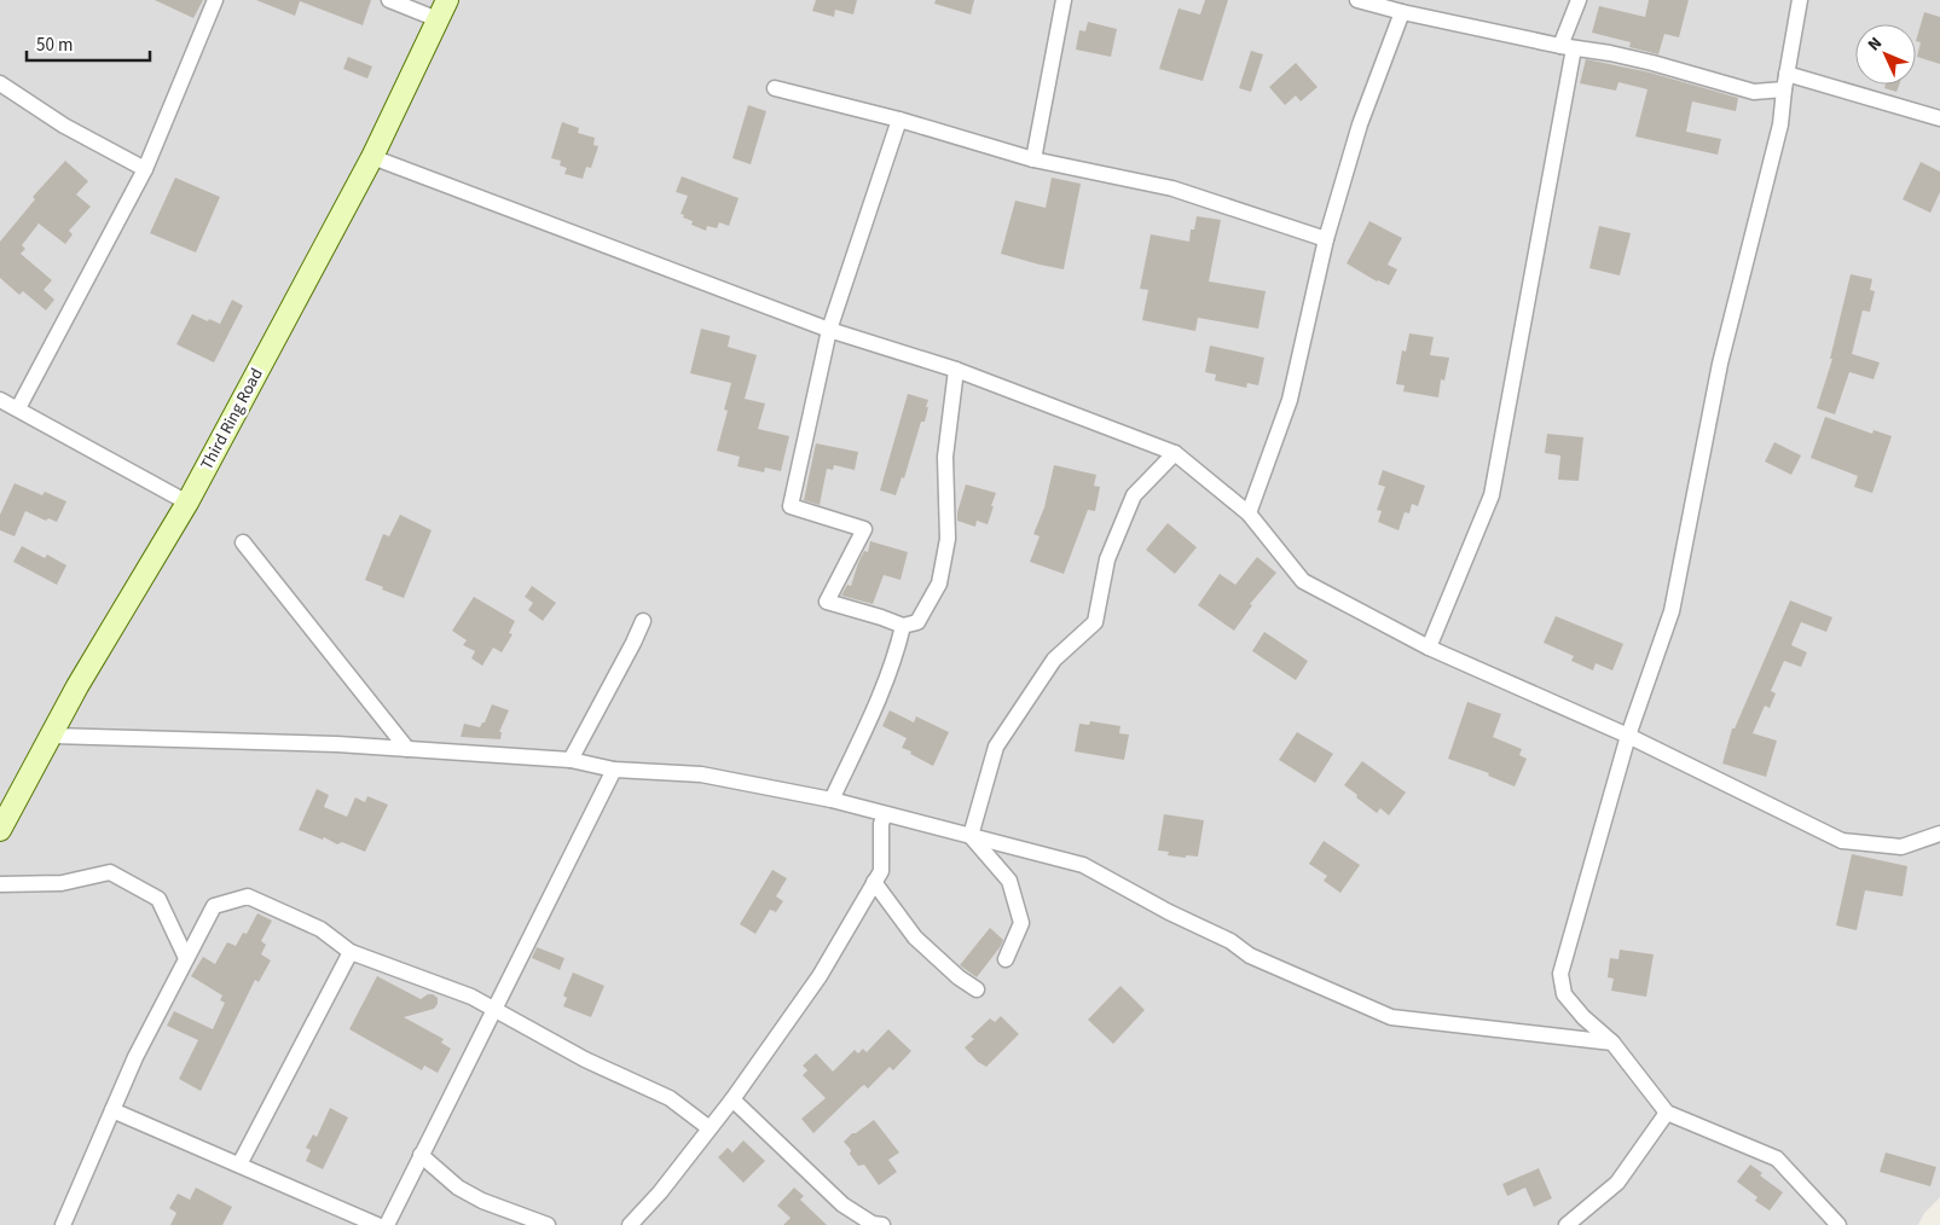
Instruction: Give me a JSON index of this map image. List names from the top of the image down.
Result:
{
  "streets": {
    "street": ["Third Ring Road"]
  },
  "scale_bar": "50 m",
  "north": "top left"
}
